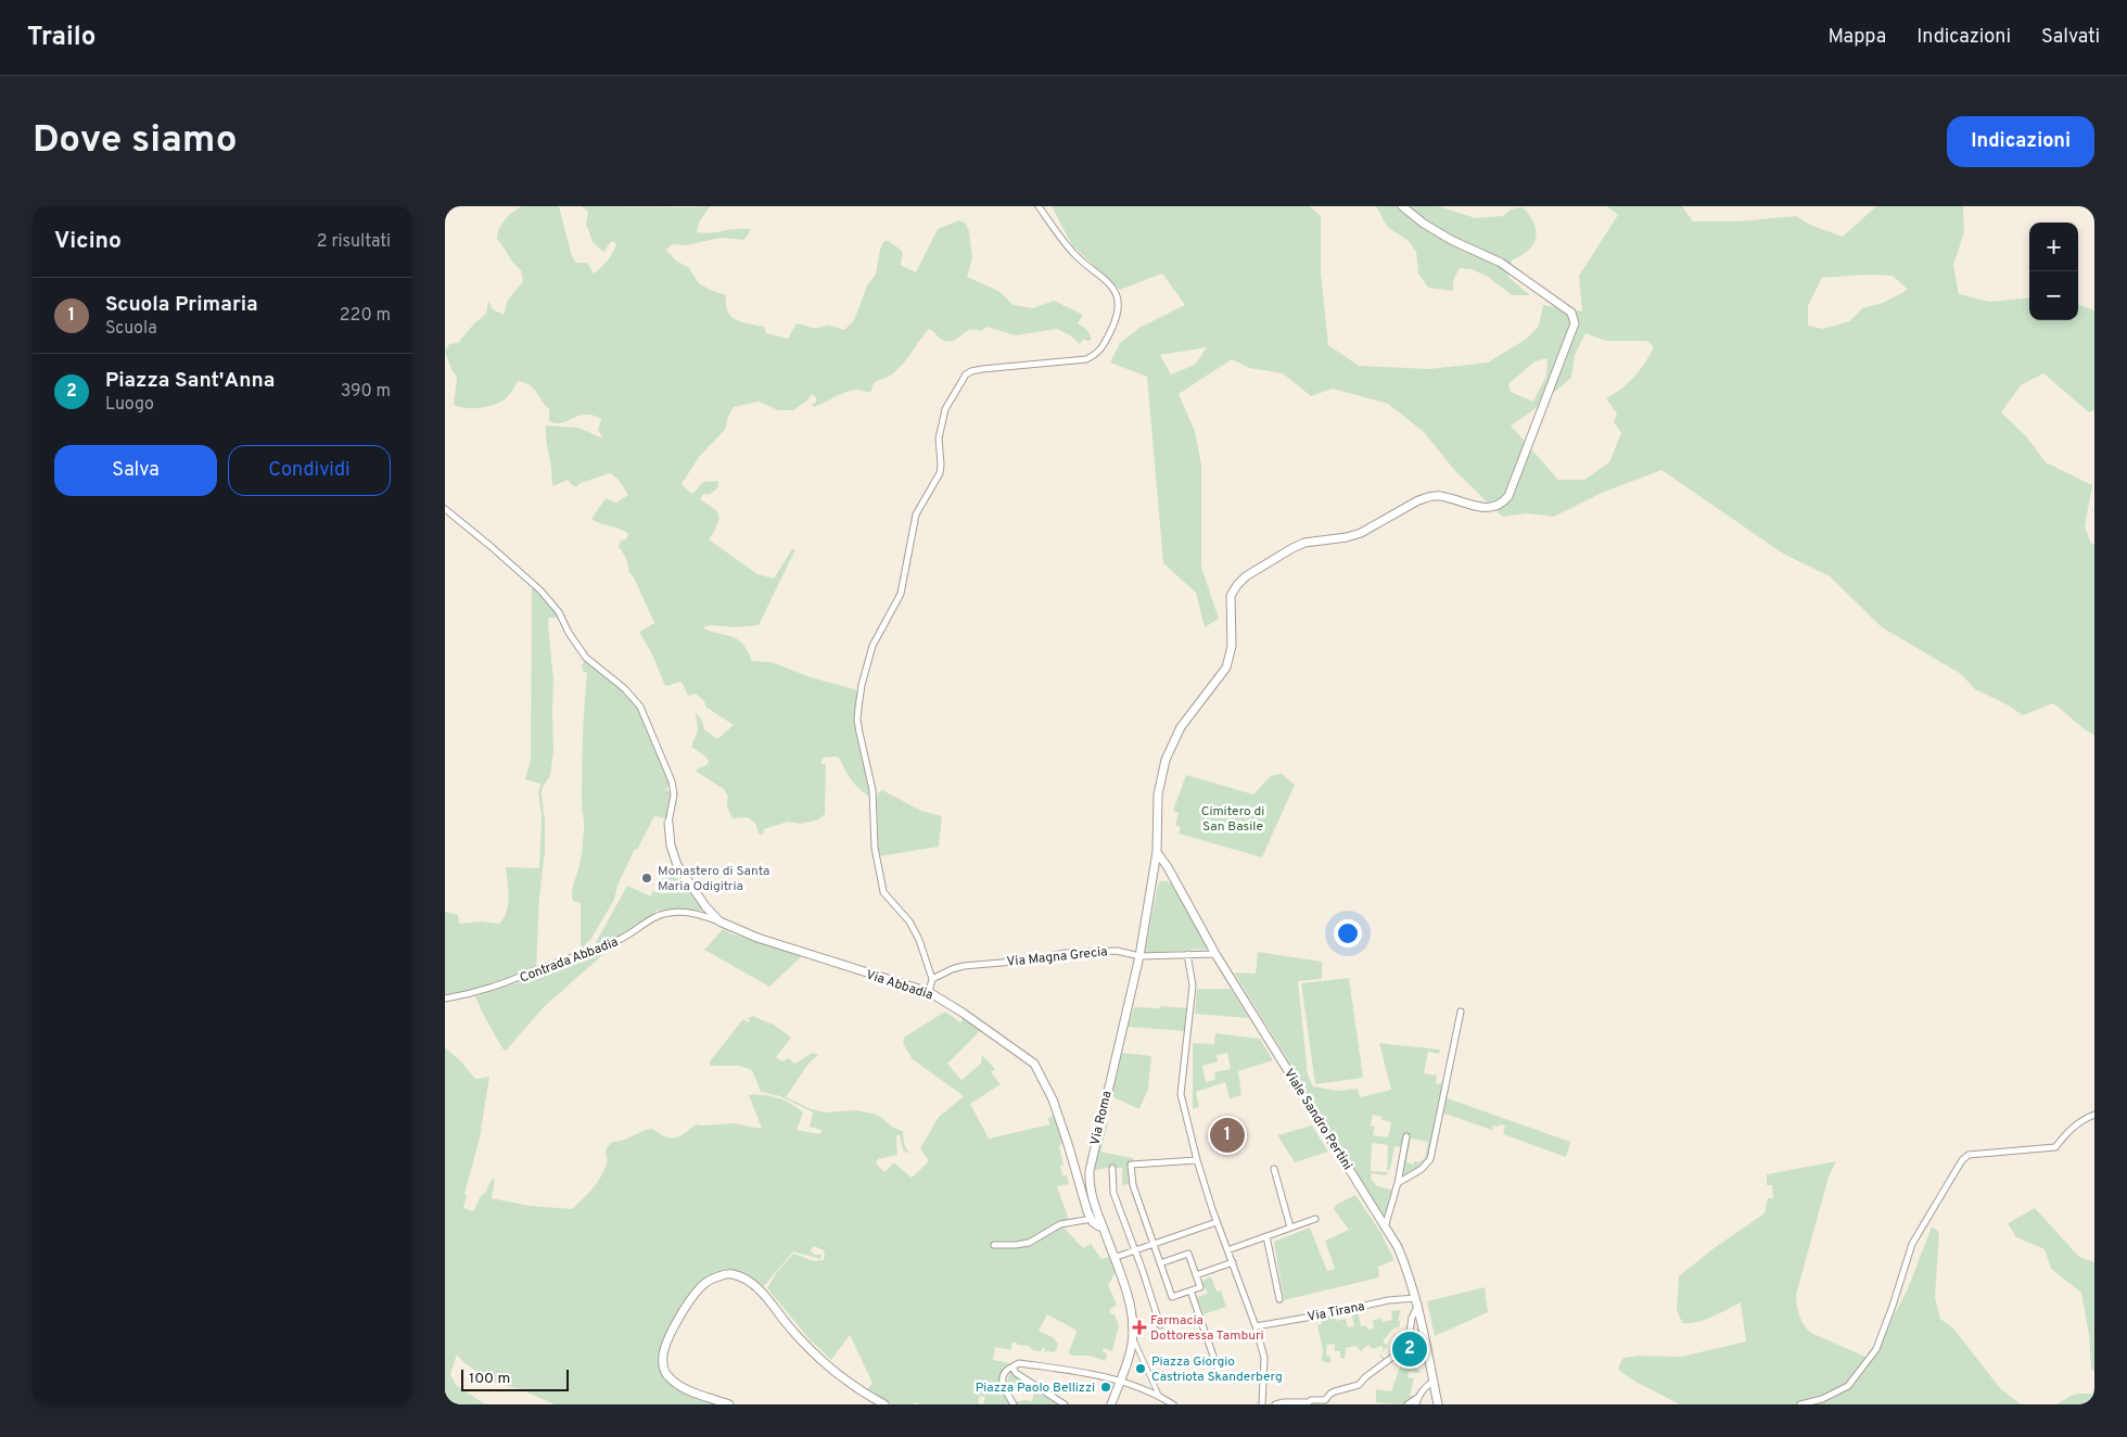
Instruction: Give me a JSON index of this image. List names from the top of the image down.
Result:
{
  "streets": {
    "street": [
      "Via Magna Grecia",
      "Contrada Abbadia",
      "Via Abbadia",
      "Via Roma",
      "Viale Sandro Pertini",
      "Via Tirana"
    ]
  },
  "crossings": [
    ["Via Magna Grecia", "Via Roma"],
    ["Via Magna Grecia", "Viale Sandro Pertini"],
    ["Contrada Abbadia", "Via Abbadia"],
    ["Via Roma", "Viale Sandro Pertini"],
    ["Viale Sandro Pertini", "Via Tirana"]
  ],
  "parks": ["Cimitero di San Basile"],
  "places": {
    "other": ["Monastero di Santa Maria Odigitria", "Piazza Giorgio Castriota Skanderberg", "Piazza Paolo Bellizzi"],
    "health": ["Farmacia Dottoressa Tamburi"]
  },
  "scale_bar": "100 m",
  "page": {
    "header": "Trailo",
    "nav": ["Mappa", "Indicazioni", "Salvati"],
    "buttons": [
      "Indicazioni",
      ["Salva", "Condividi"]
    ],
    "title": "Dove siamo",
    "heading": ["Vicino", "2 risultati"],
    "map_buttons": ["+", "−"],
    "list": [
      {
        "mark": "1",
        "name": "Scuola Primaria",
        "note": "Scuola",
        "value": "220 m"
      },
      {
        "mark": "2",
        "name": "Piazza Sant'Anna",
        "note": "Luogo",
        "value": "390 m"
      }
    ],
    "pins": ["1", "2"],
    "scale": "100 m"
  }
}
